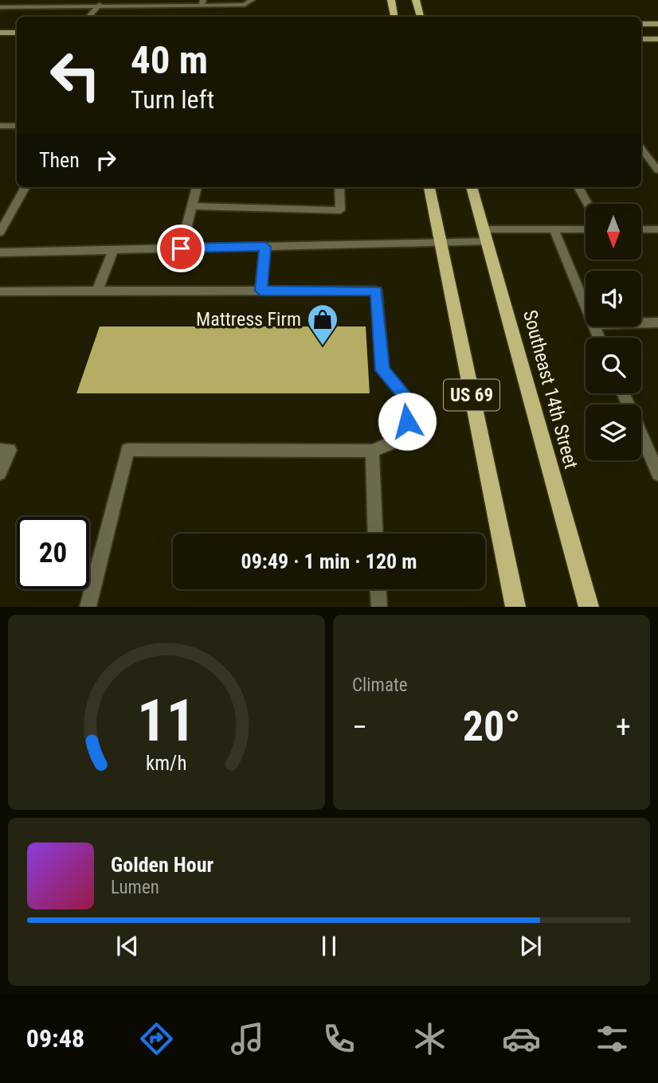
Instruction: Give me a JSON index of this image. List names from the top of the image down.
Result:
{
  "streets": {
    "main road": ["Southeast 14th Street", "US 69"]
  },
  "places": {
    "shop": ["Mattress Firm"]
  },
  "north": "bottom",
  "page": {
    "turn": ["40 m", "Turn left"],
    "then": "Then",
    "limit": "20",
    "trip": "09:49 · 1 min · 120 m",
    "tile": "Climate",
    "heat": ["−", "20°", "+"],
    "song": ["Golden Hour", "Lumen"],
    "tabs": "09:48",
    "gauge": ["11", "km/h"]
  }
}
